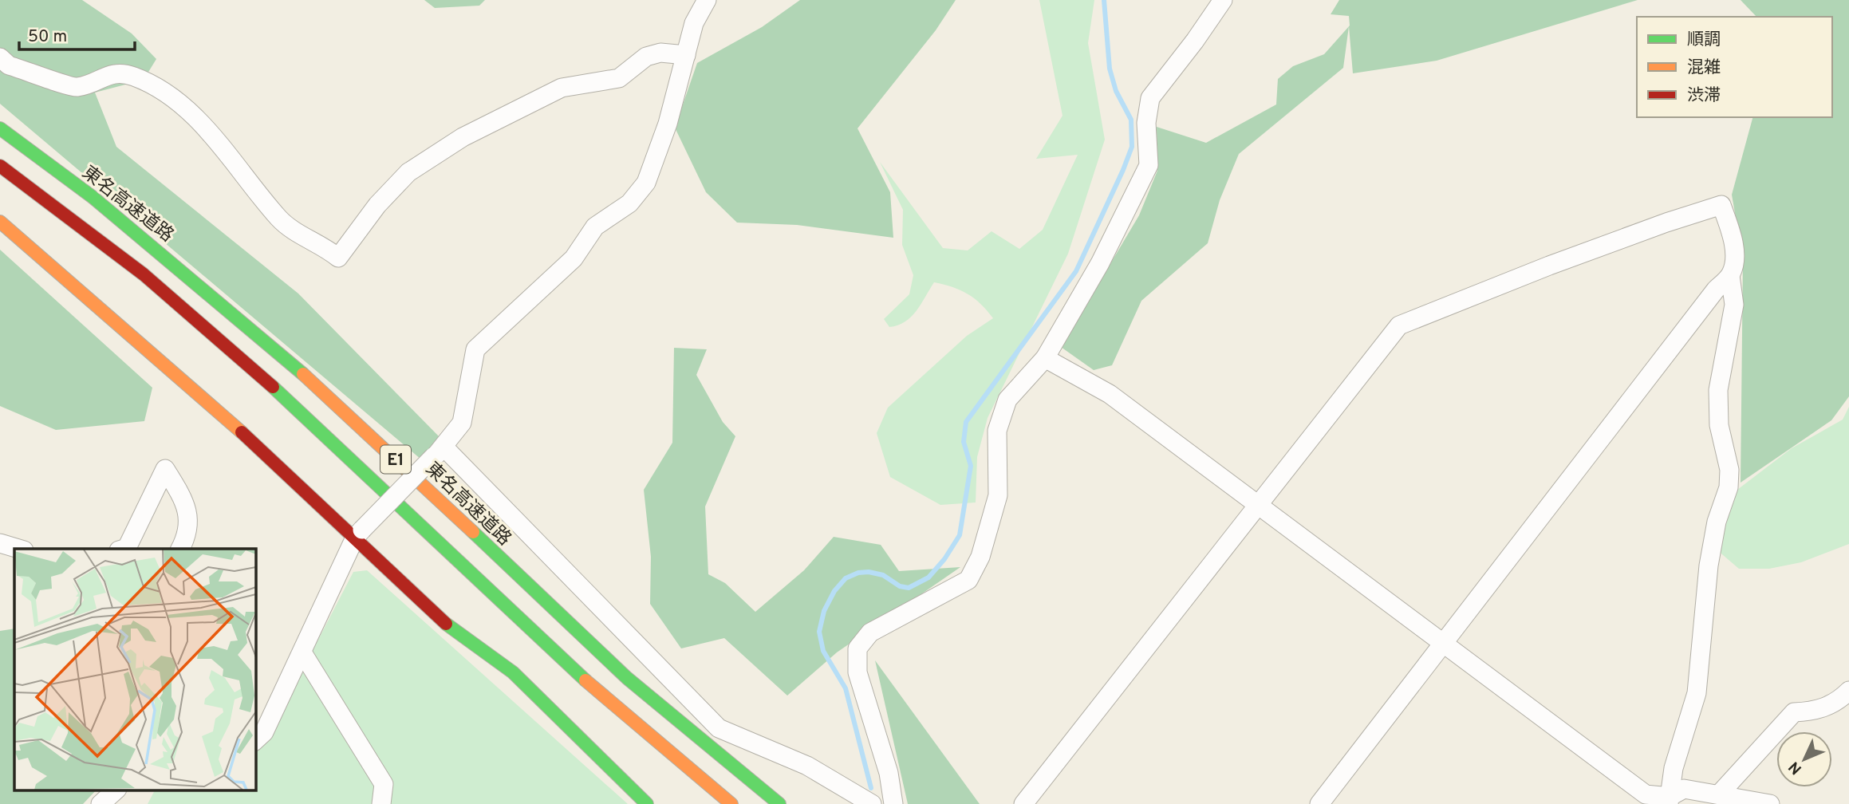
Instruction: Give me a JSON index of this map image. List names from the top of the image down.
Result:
{
  "streets": {
    "main road": ["東名高速道路", "E1"]
  },
  "legend": ["順調", "混雑", "渋滞"],
  "scale_bar": "50 m",
  "north": "bottom left"
}
